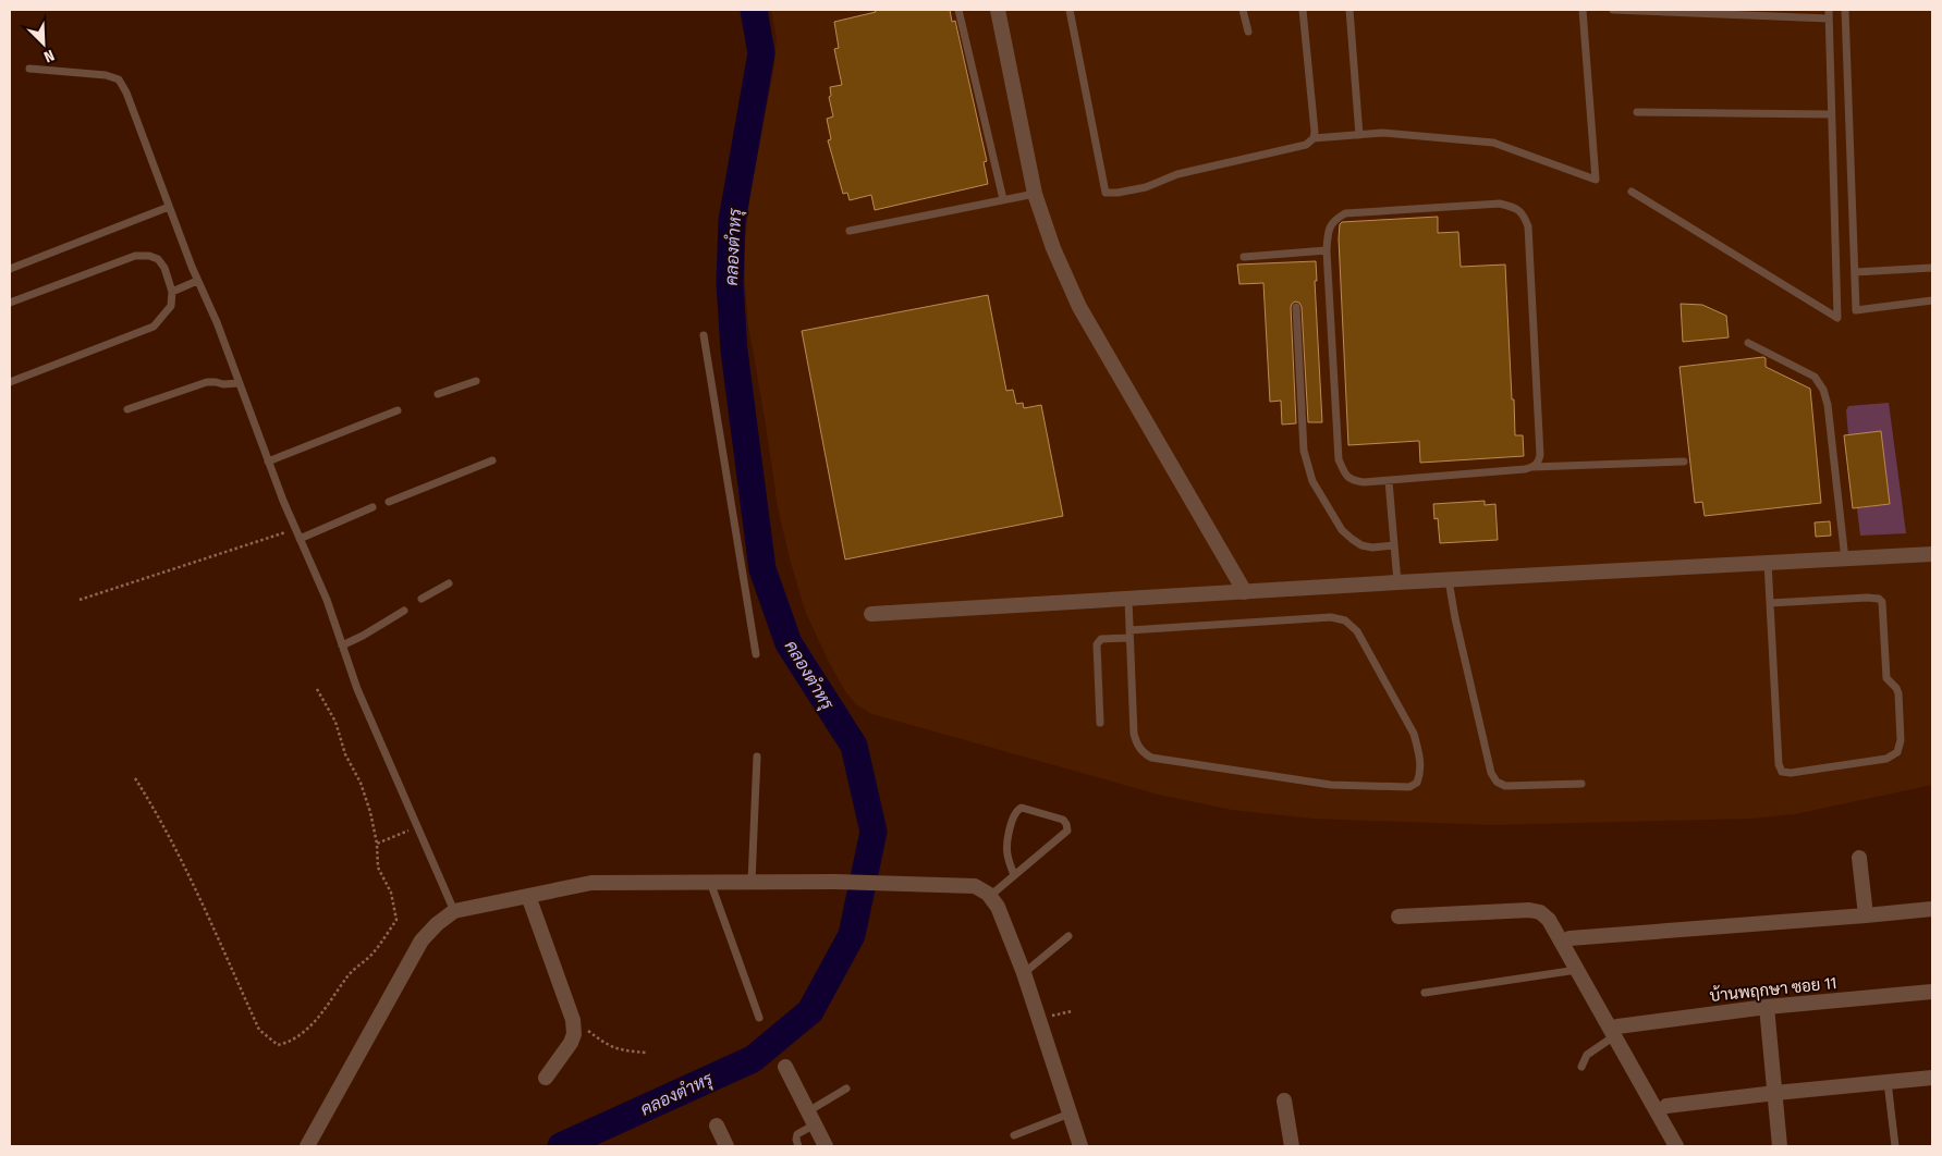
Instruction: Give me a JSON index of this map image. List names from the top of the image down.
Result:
{
  "streets": {
    "street": ["บ้านพฤกษา ซอย 11"]
  },
  "water": ["คลองตำหรุ"],
  "north": "bottom right"
}
